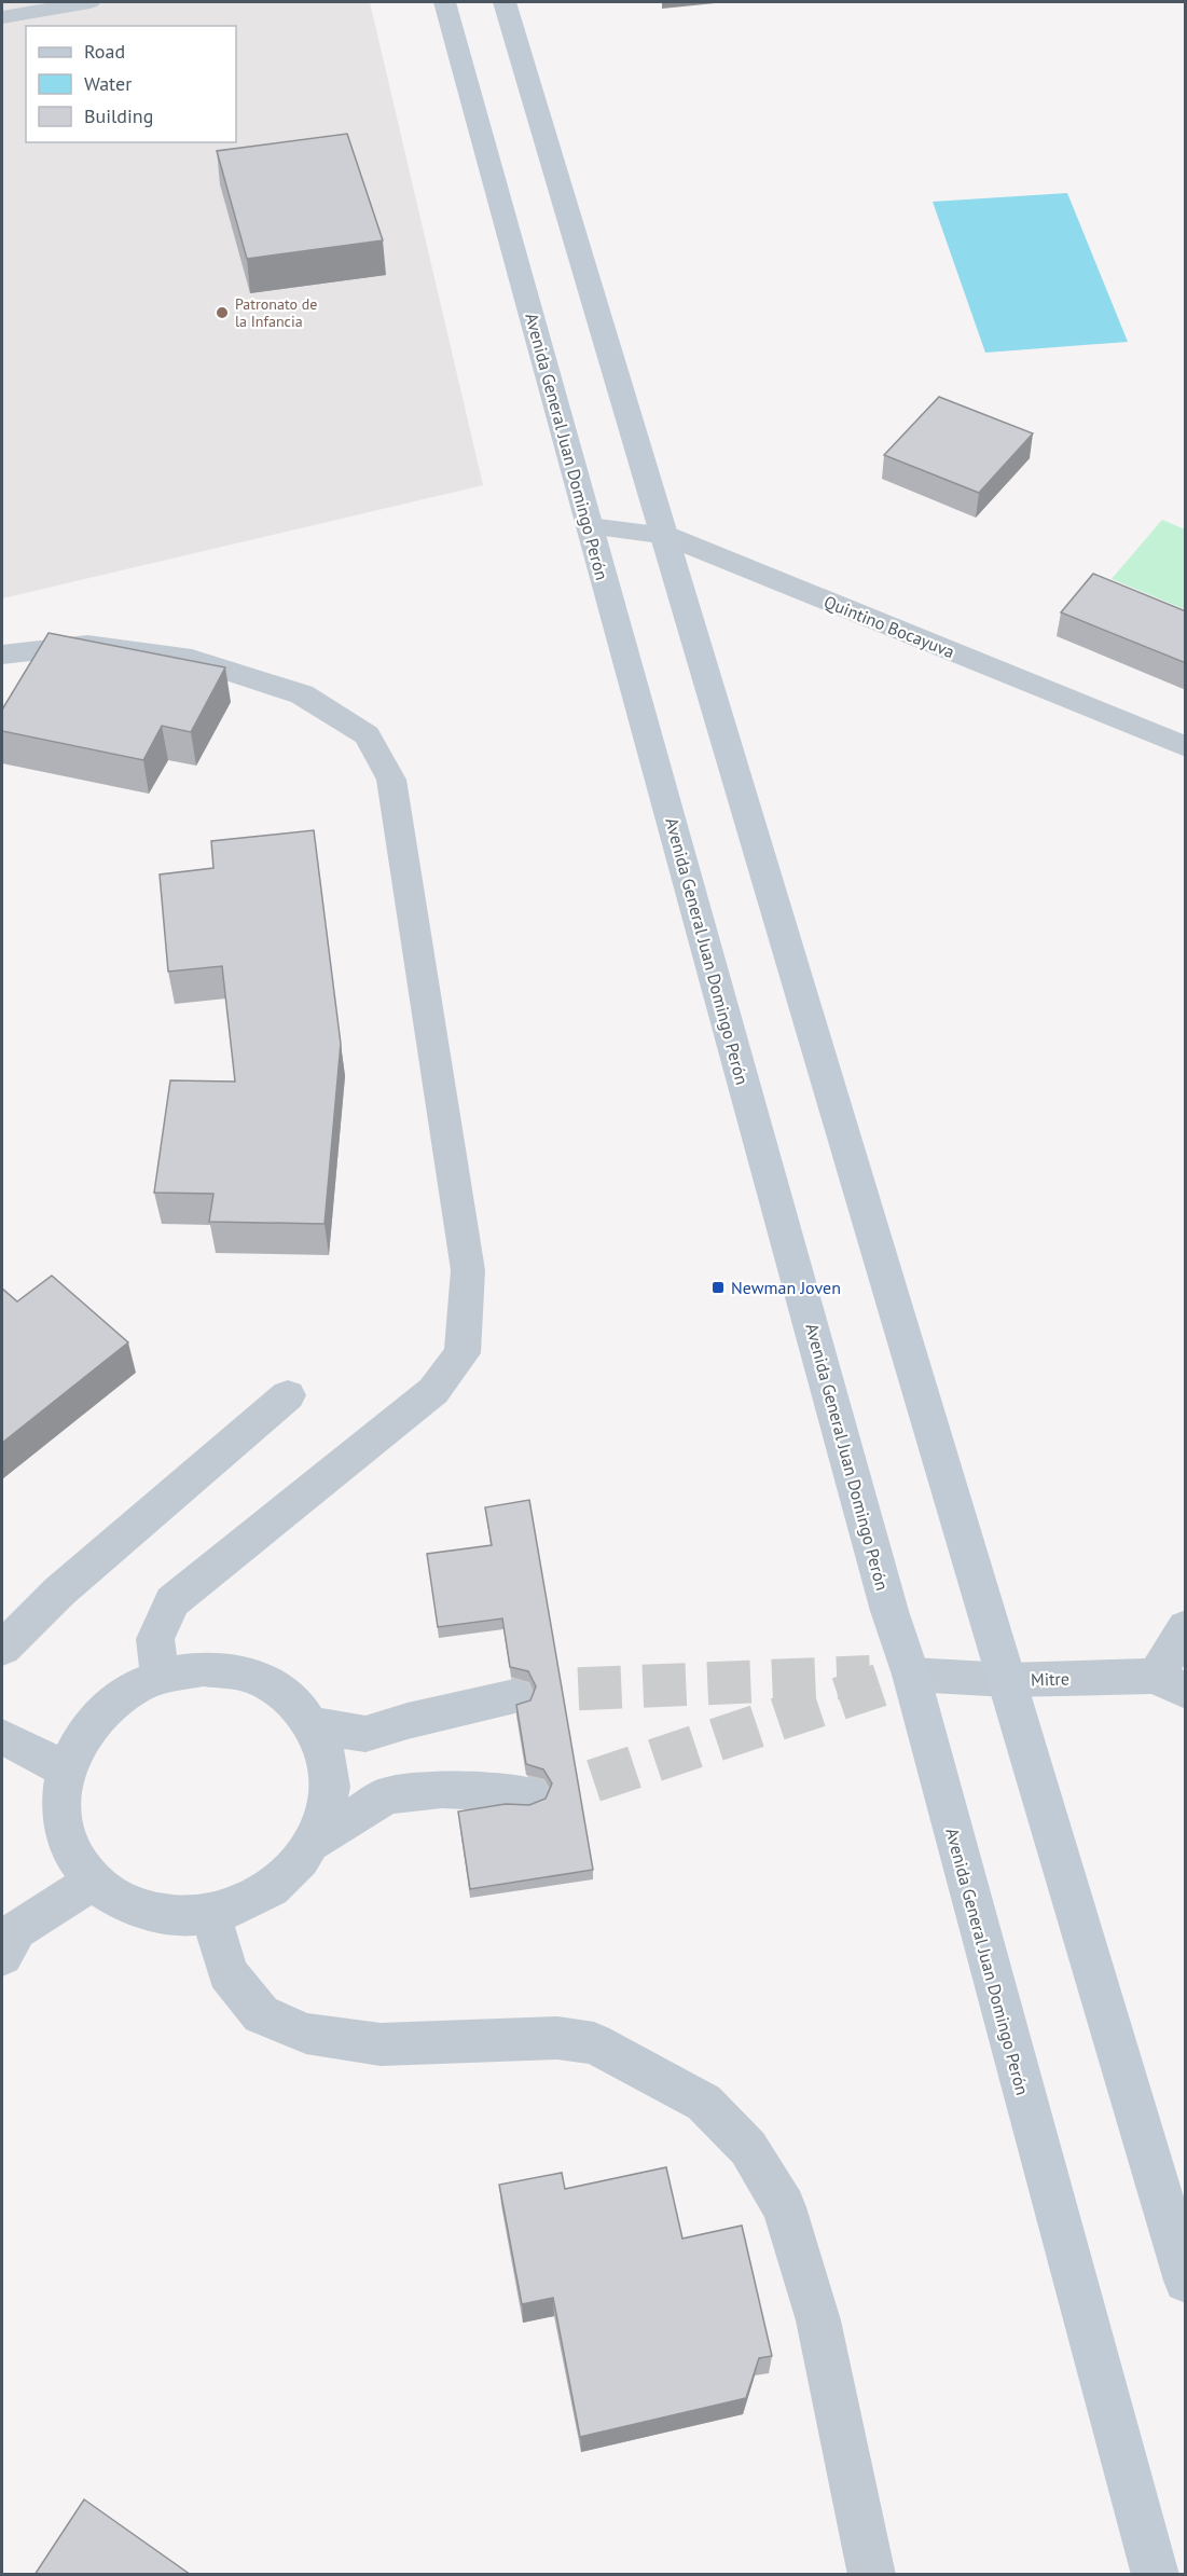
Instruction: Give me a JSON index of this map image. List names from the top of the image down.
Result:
{
  "streets": {
    "main road": ["Avenida General Juan Domingo Perón"],
    "street": ["Quintino Bocayuva", "Mitre"]
  },
  "crossings": [
    ["Avenida General Juan Domingo Perón", "Quintino Bocayuva"],
    ["Avenida General Juan Domingo Perón", "Mitre"]
  ],
  "places": {
    "other": ["Patronato de la Infancia"],
    "transit": ["Newman Joven"]
  },
  "legend": ["Road", "Water", "Building"]
}
